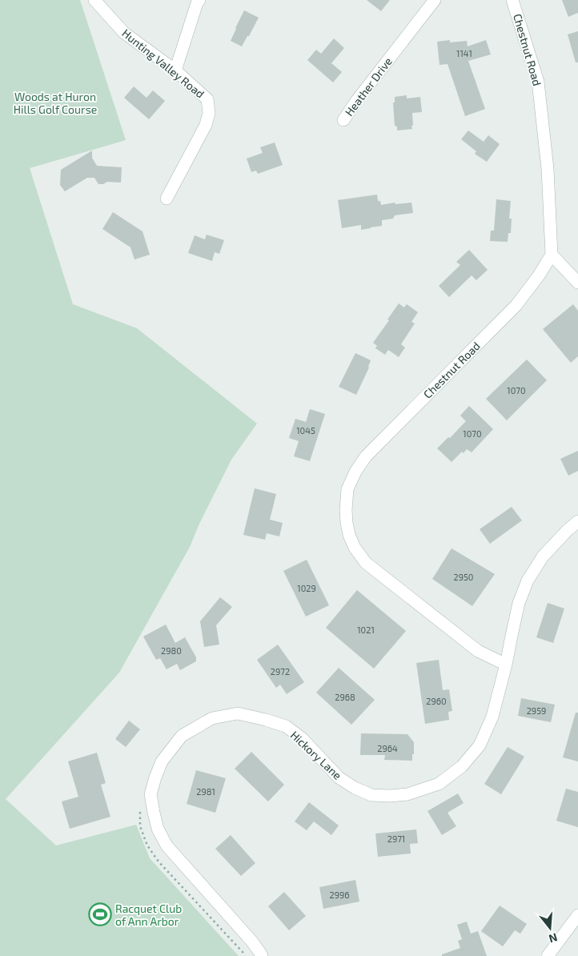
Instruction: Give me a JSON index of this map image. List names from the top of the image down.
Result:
{
  "streets": {
    "street": [
      "Chestnut Road",
      "Hunting Valley Road",
      "Heather Drive",
      "Hickory Lane"
    ]
  },
  "crossings": [
    ["Chestnut Road", "Hickory Lane"]
  ],
  "parks": ["Woods at Huron Hills Golf Course"],
  "places": {
    "sports": ["Racquet Club of Ann Arbor"]
  },
  "house_numbers": [
    "1141",
    "1070",
    "1045",
    "1070",
    "2950",
    "1029",
    "1021",
    "2980",
    "2972",
    "2968",
    "2960",
    "2959",
    "2964",
    "2981",
    "2971",
    "2996"
  ],
  "north": "bottom"
}
